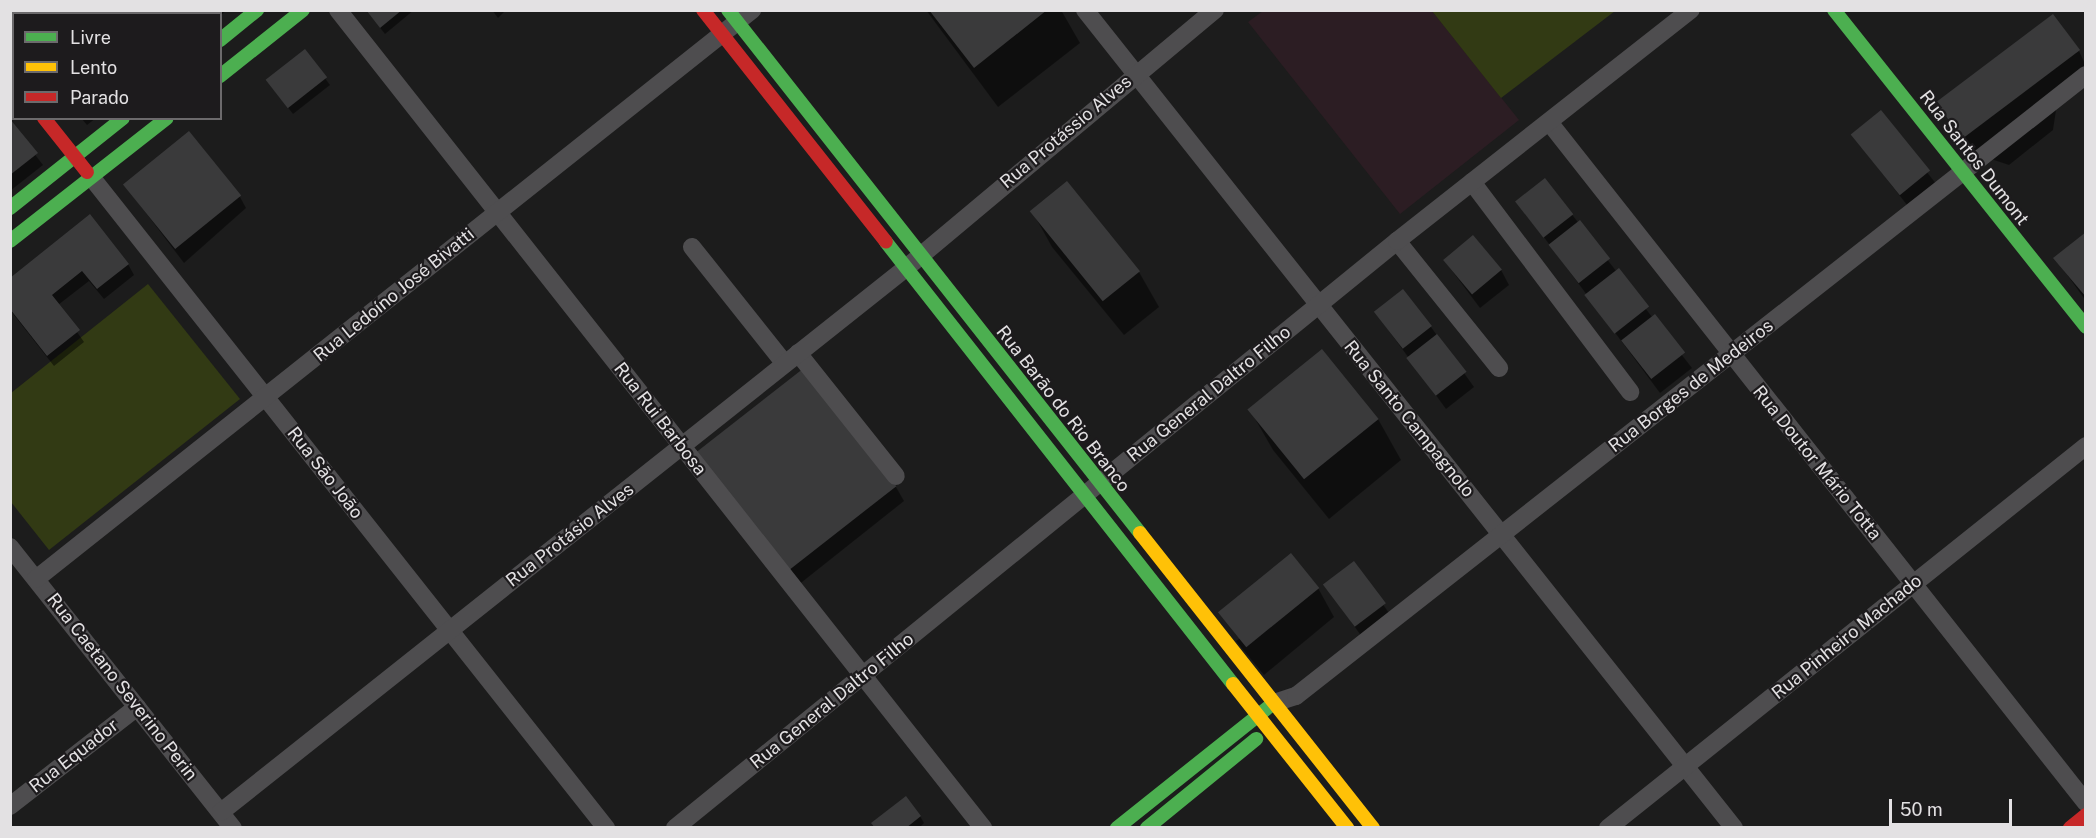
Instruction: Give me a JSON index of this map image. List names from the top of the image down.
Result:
{
  "streets": {
    "main road": [
      "Rua Santos Dumont",
      "Rua Borges de Medeiros",
      "Rua Barão do Rio Branco",
      "Rua São João"
    ],
    "street": [
      "Rua Protássio Alves",
      "Rua Ledoíno José Bivatti",
      "Rua General Daltro Filho",
      "Rua Rui Barbosa",
      "Rua Santo Campagnolo",
      "Rua Doutor Mário Totta",
      "Rua Protásio Alves",
      "Rua Pinheiro Machado",
      "Rua Caetano Severino Perin",
      "Rua Equador"
    ]
  },
  "crossings": [
    ["Rua Protássio Alves", "Rua Barão do Rio Branco"],
    ["Rua Protássio Alves", "Rua Santo Campagnolo"],
    ["Rua Protássio Alves", "Rua Protásio Alves"],
    ["Rua Santos Dumont", "Rua Borges de Medeiros"],
    ["Rua Ledoíno José Bivatti", "Rua Barão do Rio Branco"],
    ["Rua Ledoíno José Bivatti", "Rua Rui Barbosa"],
    ["Rua Ledoíno José Bivatti", "Rua São João"],
    ["Rua Ledoíno José Bivatti", "Rua Caetano Severino Perin"],
    ["Rua Borges de Medeiros", "Rua Barão do Rio Branco"],
    ["Rua Borges de Medeiros", "Rua Santo Campagnolo"],
    ["Rua Borges de Medeiros", "Rua Doutor Mário Totta"],
    ["Rua General Daltro Filho", "Rua Barão do Rio Branco"],
    ["Rua General Daltro Filho", "Rua Rui Barbosa"],
    ["Rua General Daltro Filho", "Rua Santo Campagnolo"],
    ["Rua General Daltro Filho", "Rua Doutor Mário Totta"],
    ["Rua Barão do Rio Branco", "Rua Protásio Alves"],
    ["Rua Rui Barbosa", "Rua Protásio Alves"],
    ["Rua Santo Campagnolo", "Rua Pinheiro Machado"],
    ["Rua Doutor Mário Totta", "Rua Pinheiro Machado"],
    ["Rua São João", "Rua Protásio Alves"],
    ["Rua Protásio Alves", "Rua Caetano Severino Perin"],
    ["Rua Caetano Severino Perin", "Rua Equador"]
  ],
  "legend": ["Livre", "Lento", "Parado"],
  "scale_bar": "50 m"
}
